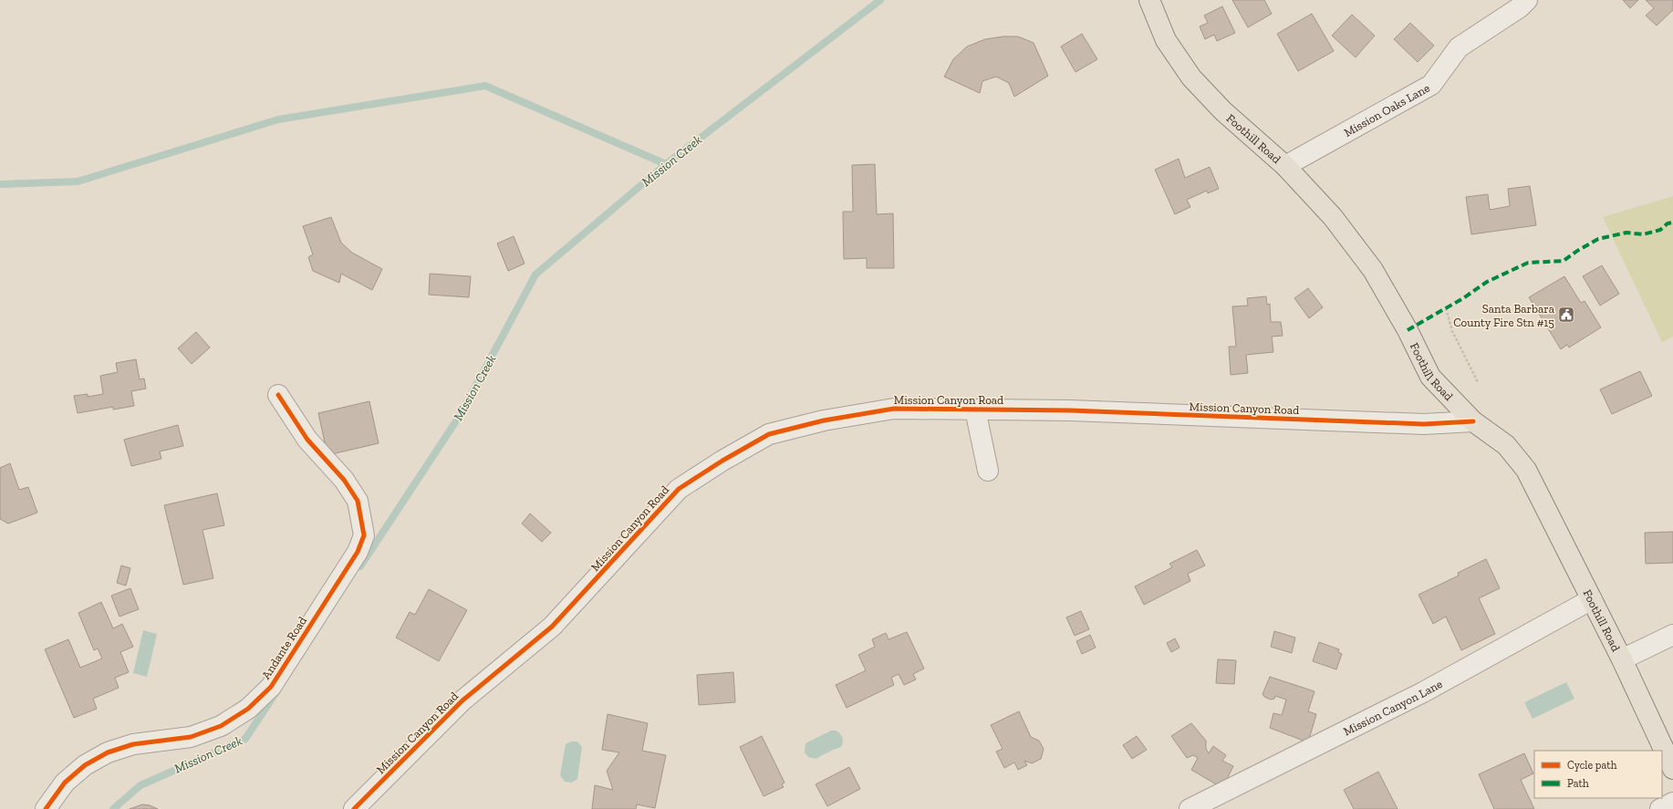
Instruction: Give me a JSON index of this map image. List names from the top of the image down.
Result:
{
  "streets": {
    "main road": ["Foothill Road"],
    "street": [
      "Mission Oaks Lane",
      "Mission Canyon Road",
      "Andante Road",
      "Mission Canyon Lane"
    ]
  },
  "crossings": [
    ["Mission Oaks Lane", "Foothill Road"],
    ["Foothill Road", "Mission Canyon Road"],
    ["Foothill Road", "Mission Canyon Lane"]
  ],
  "water": ["Mission Creek"],
  "places": {
    "public building": ["Santa Barbara County Fire Stn #15"]
  },
  "legend": ["Cycle path", "Path"]
}
